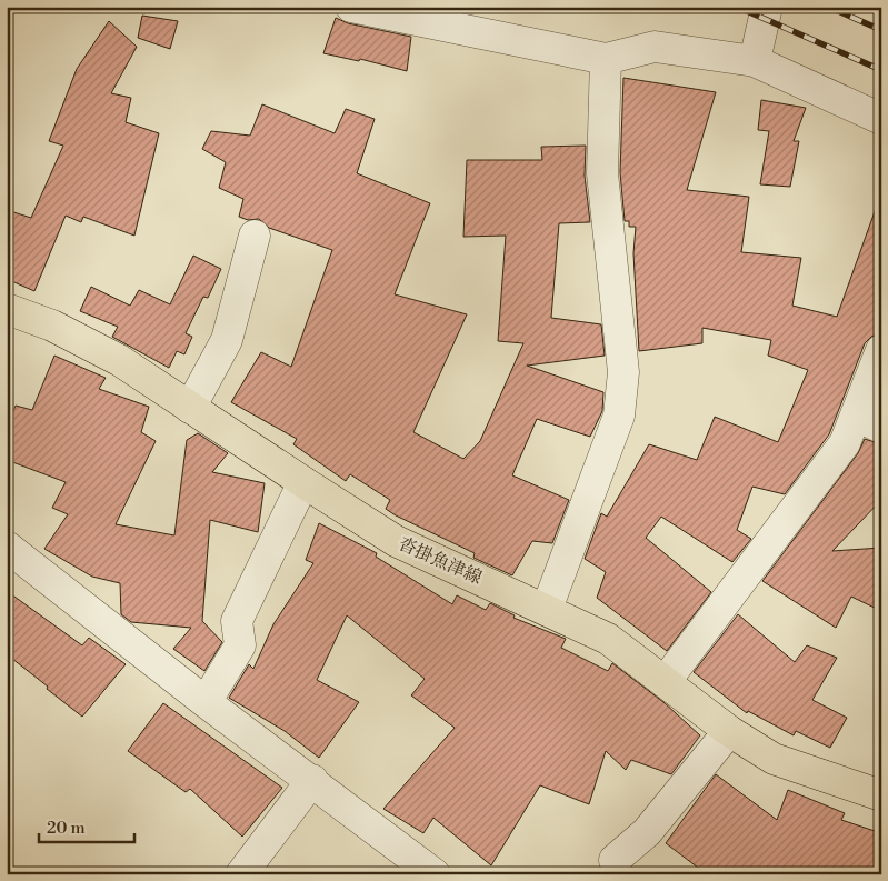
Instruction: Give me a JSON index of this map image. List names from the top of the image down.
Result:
{
  "streets": {
    "main road": ["沓掛魚津線"]
  },
  "scale_bar": "20 m"
}
